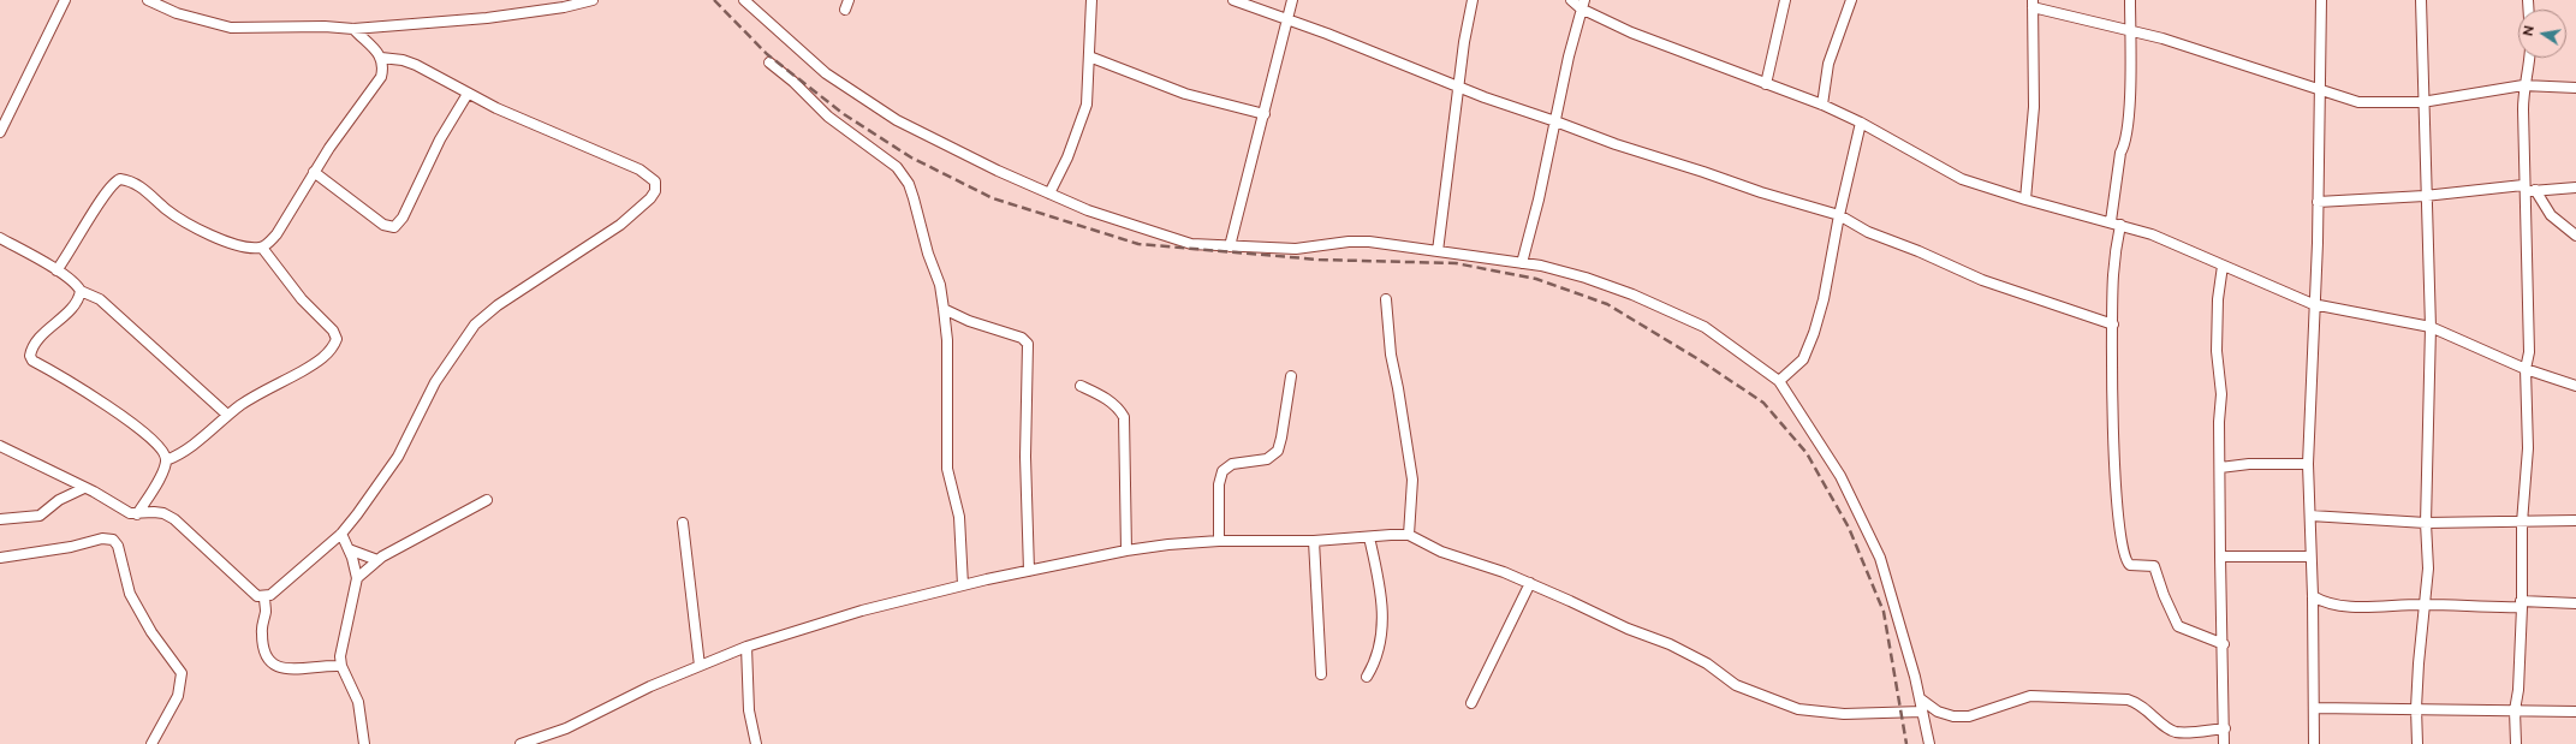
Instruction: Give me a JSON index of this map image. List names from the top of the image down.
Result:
{
  "north": "left"
}
